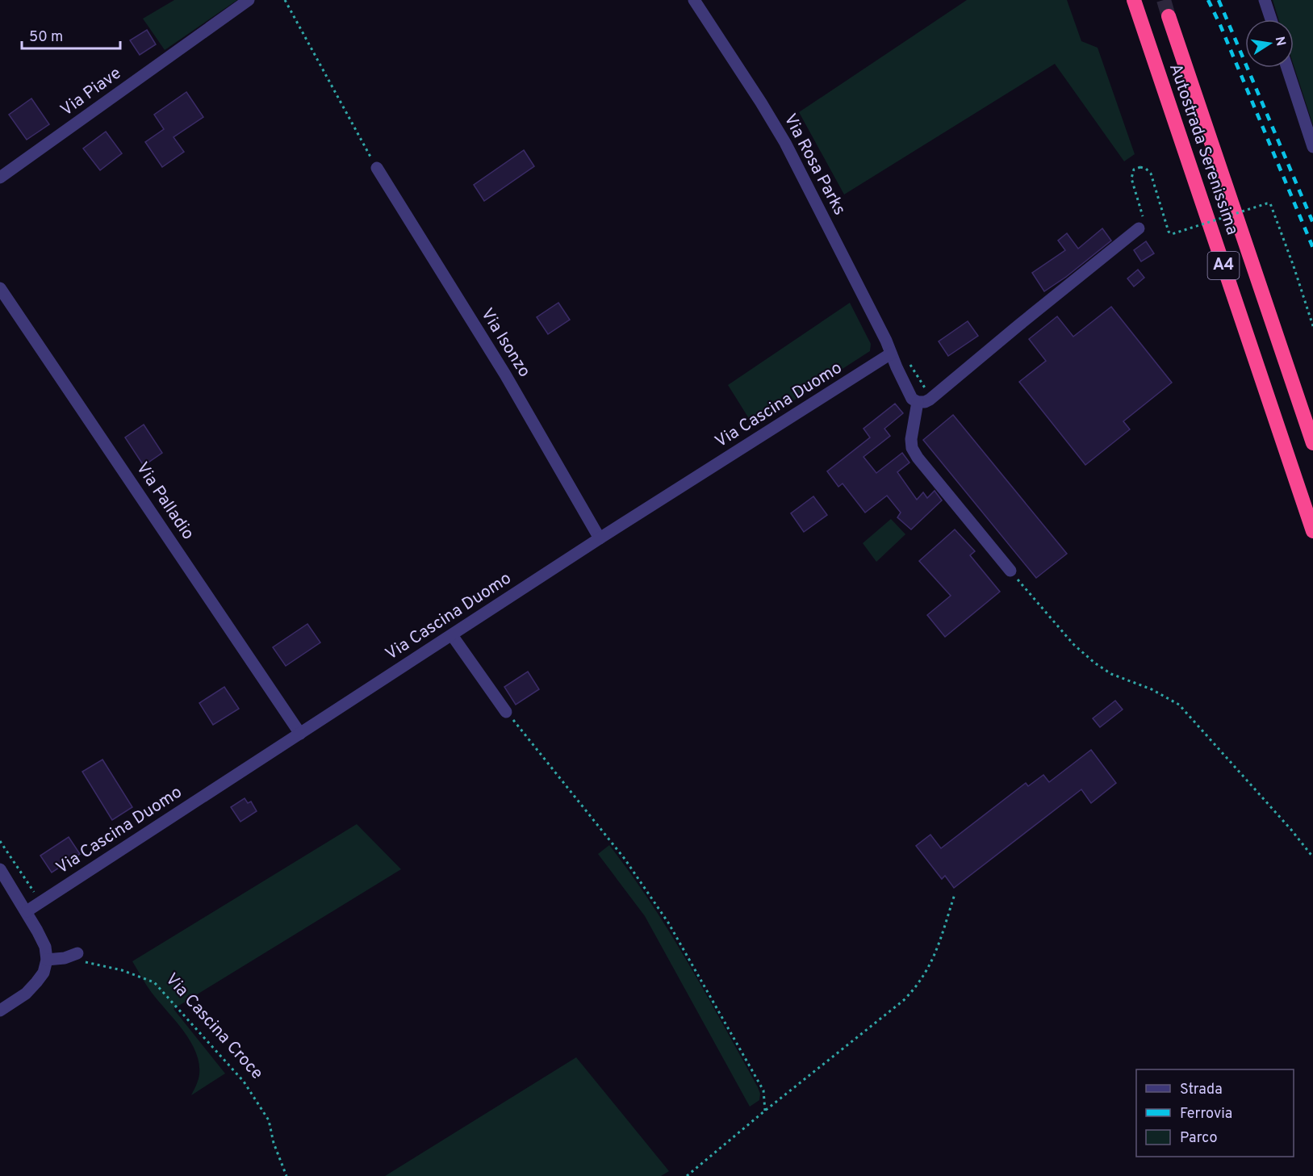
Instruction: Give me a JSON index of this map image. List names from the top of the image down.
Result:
{
  "streets": {
    "highway": ["Autostrada Serenissima", "A4"],
    "street": [
      "Via Piave",
      "Via Rosa Parks",
      "Via Isonzo",
      "Via Cascina Duomo",
      "Via Palladio"
    ],
    "path": ["Via Cascina Croce"]
  },
  "crossings": [
    ["Via Rosa Parks", "Via Cascina Duomo"],
    ["Via Isonzo", "Via Cascina Duomo"],
    ["Via Cascina Duomo", "Via Palladio"]
  ],
  "legend": ["Strada", "Ferrovia", "Parco"],
  "scale_bar": "50 m",
  "north": "right"
}
